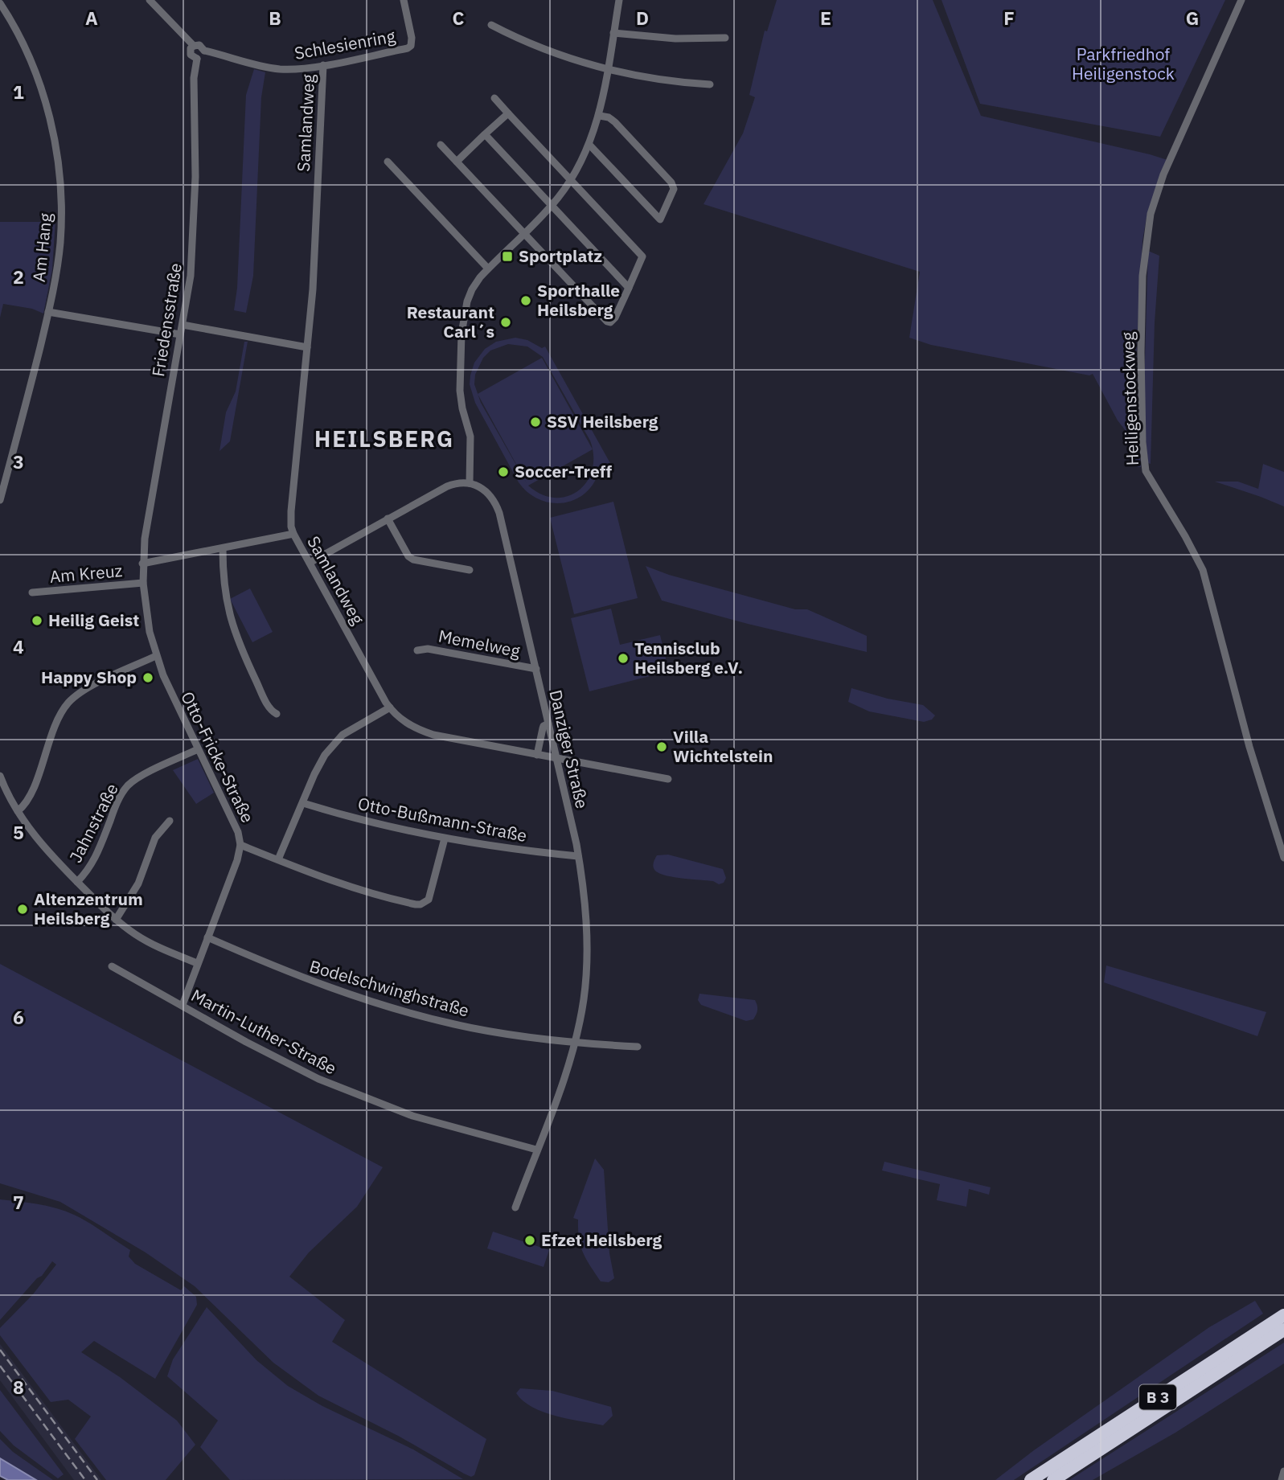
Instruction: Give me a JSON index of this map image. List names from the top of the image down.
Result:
{
  "streets": {
    "highway": ["B 3"],
    "street": [
      "Schlesienring",
      "Samlandweg",
      "Am Hang",
      "Friedensstraße",
      "Heiligenstockweg",
      "Am Kreuz",
      "Memelweg",
      "Danziger Straße",
      "Otto-Fricke-Straße",
      "Otto-Bußmann-Straße",
      "Jahnstraße",
      "Bodelschwinghstraße",
      "Martin-Luther-Straße"
    ]
  },
  "crossings": [
    ["Schlesienring", "Samlandweg"],
    ["Schlesienring", "Friedensstraße"],
    ["Samlandweg", "Danziger Straße"],
    ["Friedensstraße", "Am Kreuz"],
    ["Friedensstraße", "Otto-Fricke-Straße"],
    ["Am Kreuz", "Otto-Fricke-Straße"],
    ["Memelweg", "Danziger Straße"],
    ["Danziger Straße", "Otto-Bußmann-Straße"],
    ["Danziger Straße", "Bodelschwinghstraße"],
    ["Danziger Straße", "Martin-Luther-Straße"],
    ["Otto-Fricke-Straße", "Jahnstraße"],
    ["Otto-Fricke-Straße", "Bodelschwinghstraße"],
    ["Otto-Fricke-Straße", "Martin-Luther-Straße"]
  ],
  "districts": ["HEILSBERG"],
  "parks": ["Parkfriedhof Heiligenstock"],
  "places": {
    "transit": ["Sportplatz"],
    "other": [
      "Sporthalle Heilsberg",
      "Restaurant Carl´s",
      "SSV Heilsberg",
      "Soccer-Treff",
      "Heilig Geist",
      "Tennisclub Heilsberg e.V.",
      "Happy Shop",
      "Villa Wichtelstein",
      "Altenzentrum Heilsberg",
      "Efzet Heilsberg"
    ]
  },
  "grid": {
    "columns": [
      "A",
      "B",
      "C",
      "D",
      "E",
      "F",
      "G"
    ],
    "rows": [
      "1",
      "2",
      "3",
      "4",
      "5",
      "6",
      "7",
      "8"
    ]
  }
}
